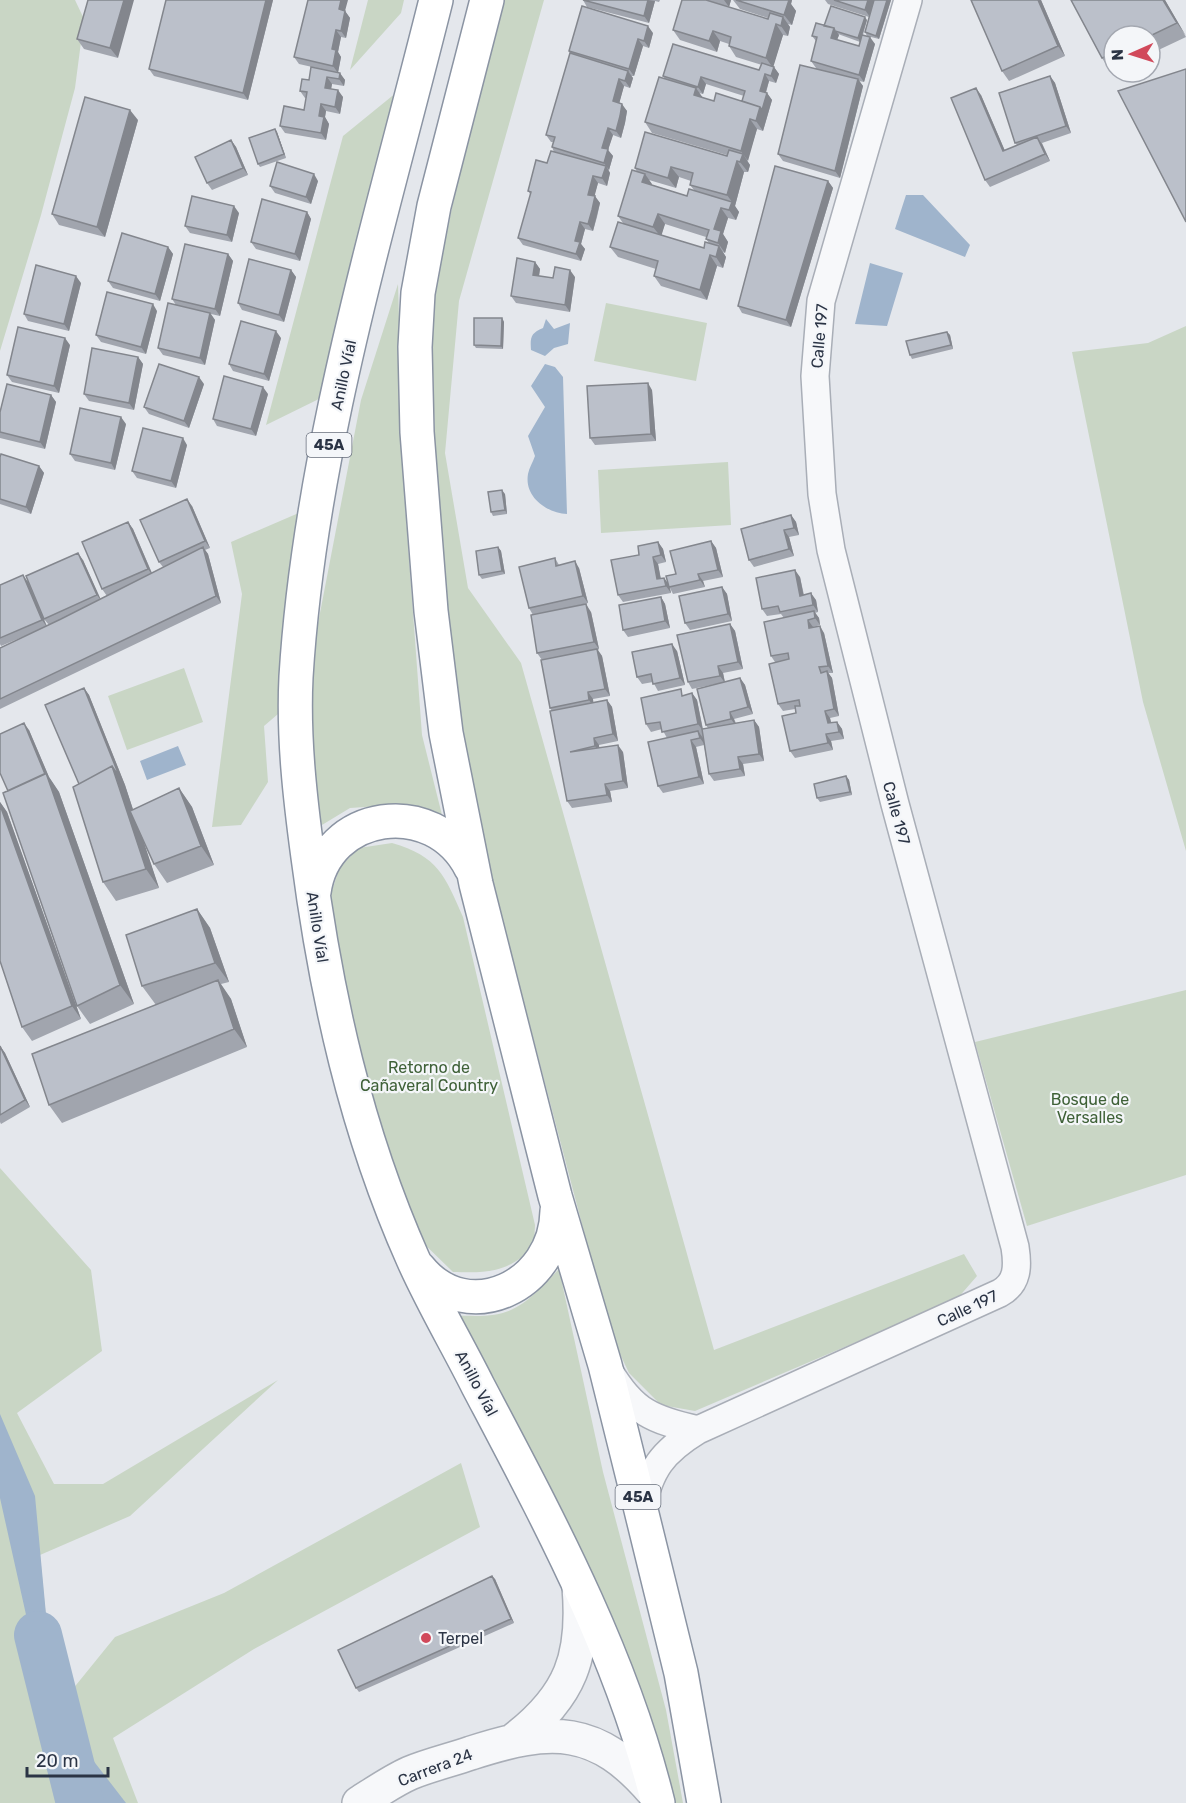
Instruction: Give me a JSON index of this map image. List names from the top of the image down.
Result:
{
  "streets": {
    "highway": ["Anillo Víal", "45A"],
    "street": ["Calle 197", "Carrera 24"]
  },
  "crossings": [
    ["Calle 197", "45A"],
    ["Anillo Víal", "Carrera 24"]
  ],
  "parks": ["Retorno de Cañaveral Country", "Bosque de Versalles"],
  "places": ["Terpel"],
  "scale_bar": "20 m",
  "north": "left"
}
